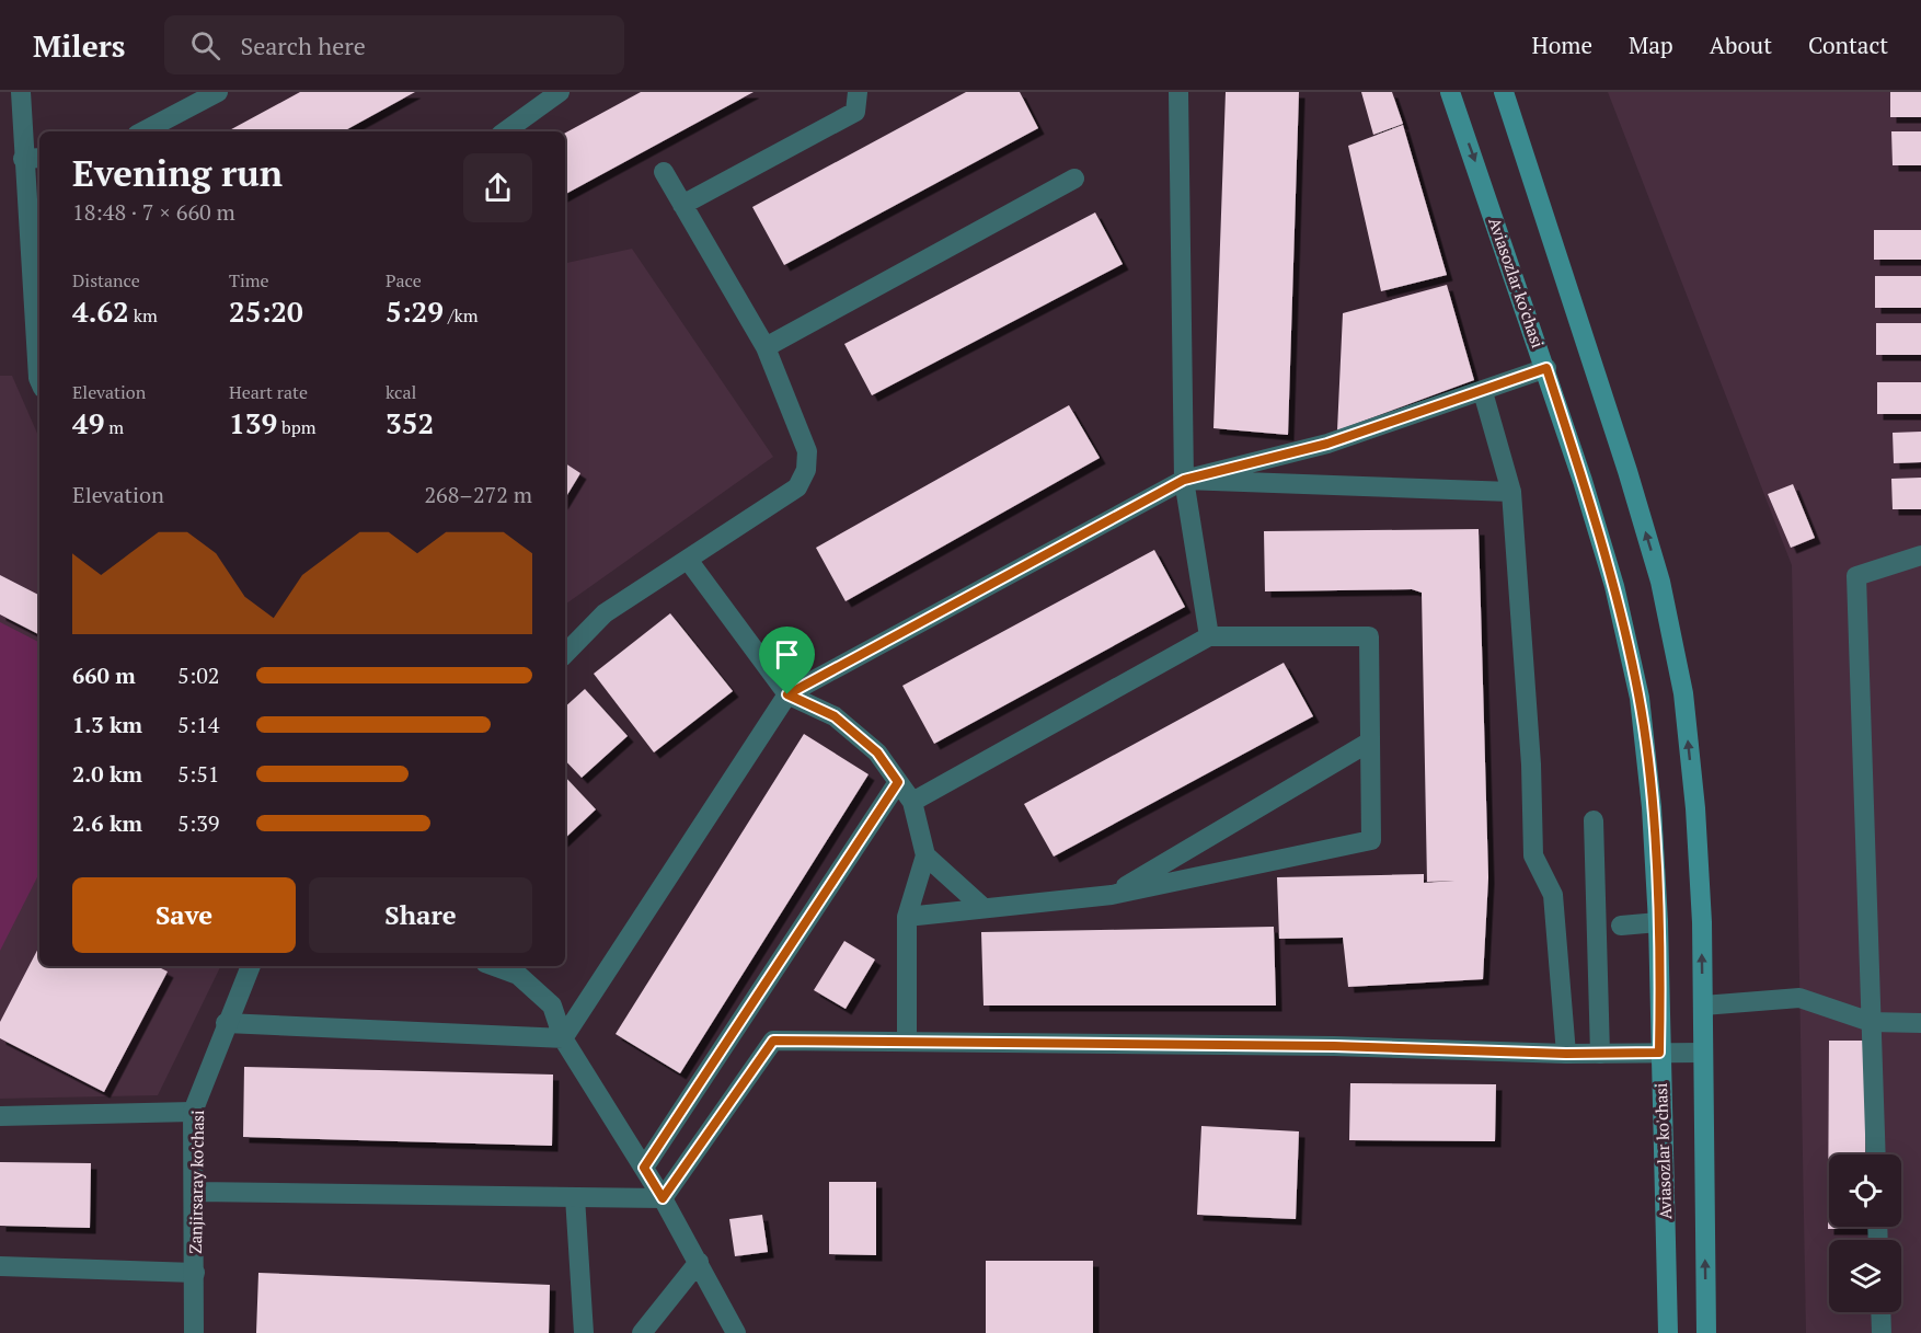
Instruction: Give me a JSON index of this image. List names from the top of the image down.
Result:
{
  "streets": {
    "main road": ["Aviasozlar ko'chasi"],
    "street": ["Zanjirsaray ko'chasi"]
  },
  "page": {
    "header": "Milers",
    "search": "Search here",
    "nav": [
      "Home",
      "Map",
      "About",
      "Contact"
    ],
    "heading": ["Evening run", "18:48 · 7 × 660 m"],
    "stats": [
      ["Distance", "4.62 km"],
      ["Time", "25:20"],
      ["Pace", "5:29 /km"],
      ["Elevation", "49 m"],
      ["Heart rate", "139 bpm"],
      ["kcal", "352"]
    ],
    "chart": ["Elevation", "268–272 m"],
    "list": [
      {
        "name": "660 m",
        "note": "5:02"
      },
      {
        "name": "1.3 km",
        "note": "5:14"
      },
      {
        "name": "2.0 km",
        "note": "5:51"
      },
      {
        "name": "2.6 km",
        "note": "5:39"
      }
    ],
    "buttons": ["Save", "Share"]
  }
}
